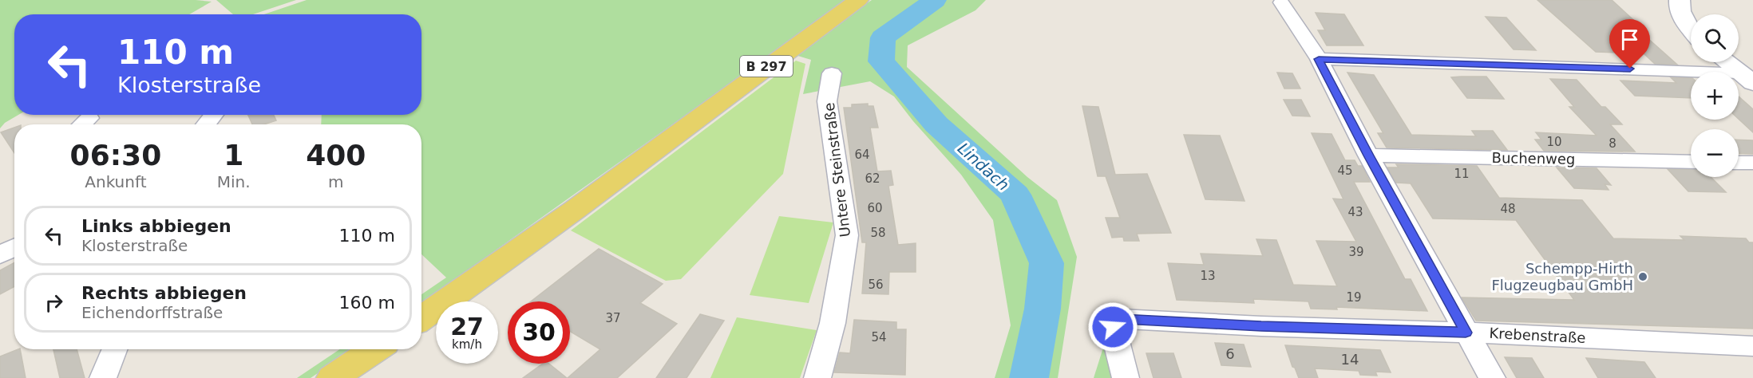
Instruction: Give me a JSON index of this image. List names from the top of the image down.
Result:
{
  "streets": {
    "main road": ["B 297"],
    "street": ["Buchenweg", "Untere Steinstraße", "Krebenstraße"]
  },
  "water": ["Lindach"],
  "places": ["Schempp-Hirth Flugzeugbau GmbH"],
  "house_numbers": [
    "10",
    "8",
    "64",
    "45",
    "11",
    "62",
    "60",
    "48",
    "43",
    "58",
    "39",
    "13",
    "56",
    "19",
    "37",
    "54",
    "6",
    "14"
  ],
  "page": {
    "map_buttons": ["+", "−"],
    "turn": ["110 m", "Klosterstraße"],
    "eta": [
      "06:30",
      "Ankunft",
      "1",
      "Min.",
      "400",
      "m"
    ],
    "list": [
      {
        "name": "Links abbiegen",
        "note": "Klosterstraße",
        "value": "110 m"
      },
      {
        "name": "Rechts abbiegen",
        "note": "Eichendorffstraße",
        "value": "160 m"
      }
    ],
    "speed": "27 km/h",
    "limit": "30"
  }
}
